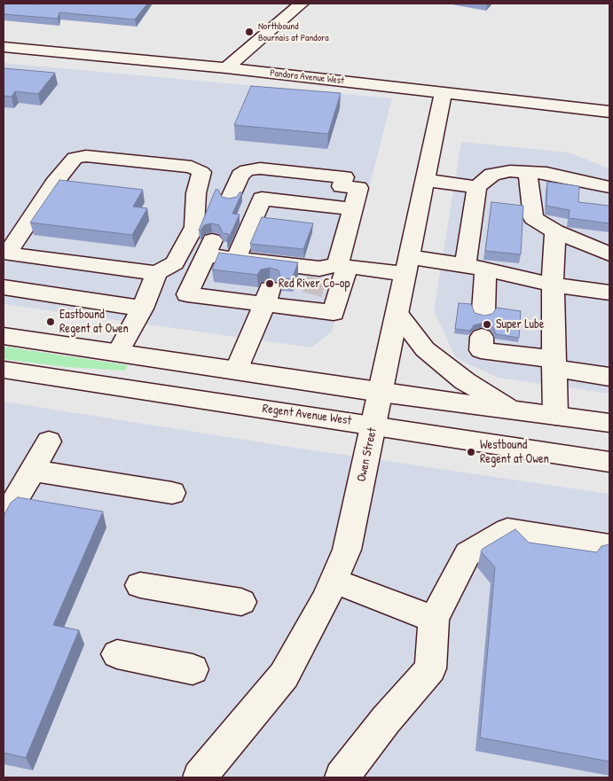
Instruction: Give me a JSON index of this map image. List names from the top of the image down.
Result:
{
  "streets": {
    "street": ["Pandora Avenue West", "Regent Avenue West", "Owen Street"]
  },
  "crossings": [
    ["Pandora Avenue West", "Owen Street"],
    ["Regent Avenue West", "Owen Street"]
  ],
  "places": [
    "Northbound Bournais at Pandora",
    "Red River Co-op",
    "Eastbound Regent at Owen",
    "Super Lube",
    "Westbound Regent at Owen"
  ]
}
